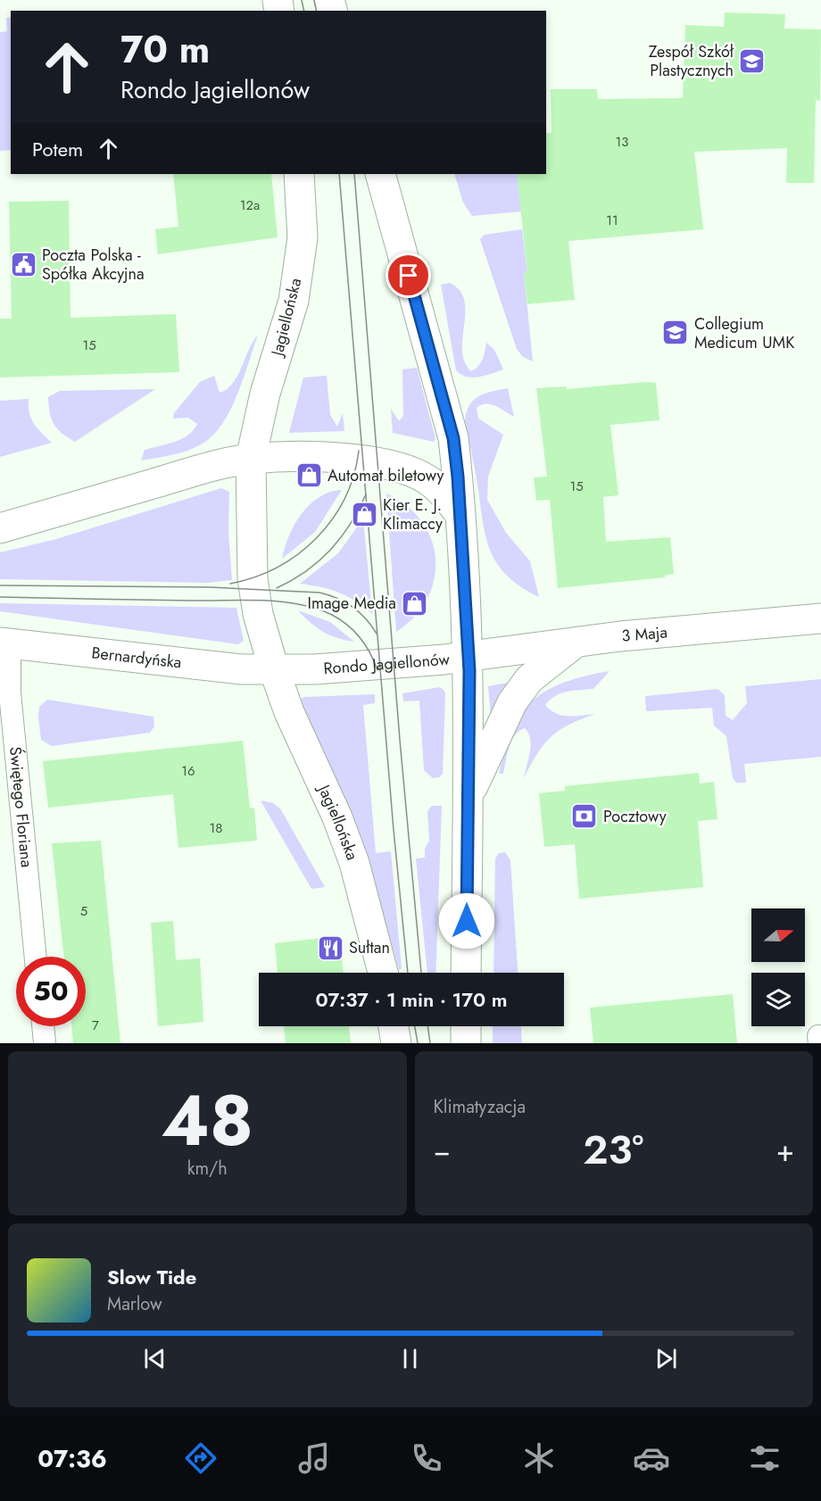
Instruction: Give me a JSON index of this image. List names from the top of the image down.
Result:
{
  "streets": {
    "main road": [
      "Jagiellońska",
      "3 Maja",
      "Bernardyńska",
      "Rondo Jagiellonów"
    ],
    "street": ["Świętego Floriana"]
  },
  "crossings": [
    ["Jagiellońska", "Bernardyńska"],
    ["Jagiellońska", "Rondo Jagiellonów"],
    ["3 Maja", "Rondo Jagiellonów"],
    ["Bernardyńska", "Rondo Jagiellonów"],
    ["Bernardyńska", "Świętego Floriana"]
  ],
  "places": {
    "school or university": ["Zespół Szkół Plastycznych", "Collegium Medicum UMK"],
    "public building": ["Poczta Polska - Spółka Akcyjna"],
    "shop": ["Automat biletowy", "Kier E. J. Klimaccy", "Image Media"],
    "bank": ["Pocztowy"],
    "restaurant": ["Sułtan"]
  },
  "house_numbers": [
    "13",
    "12a",
    "11",
    "15",
    "15",
    "16",
    "18",
    "5",
    "7"
  ],
  "north": "right",
  "page": {
    "turn": ["70 m", "Rondo Jagiellonów"],
    "then": "Potem",
    "limit": "50",
    "trip": "07:37 · 1 min · 170 m",
    "tile": [
      ["48", "km/h"],
      "Klimatyzacja"
    ],
    "heat": ["−", "23°", "+"],
    "song": ["Slow Tide", "Marlow"],
    "tabs": "07:36"
  }
}
